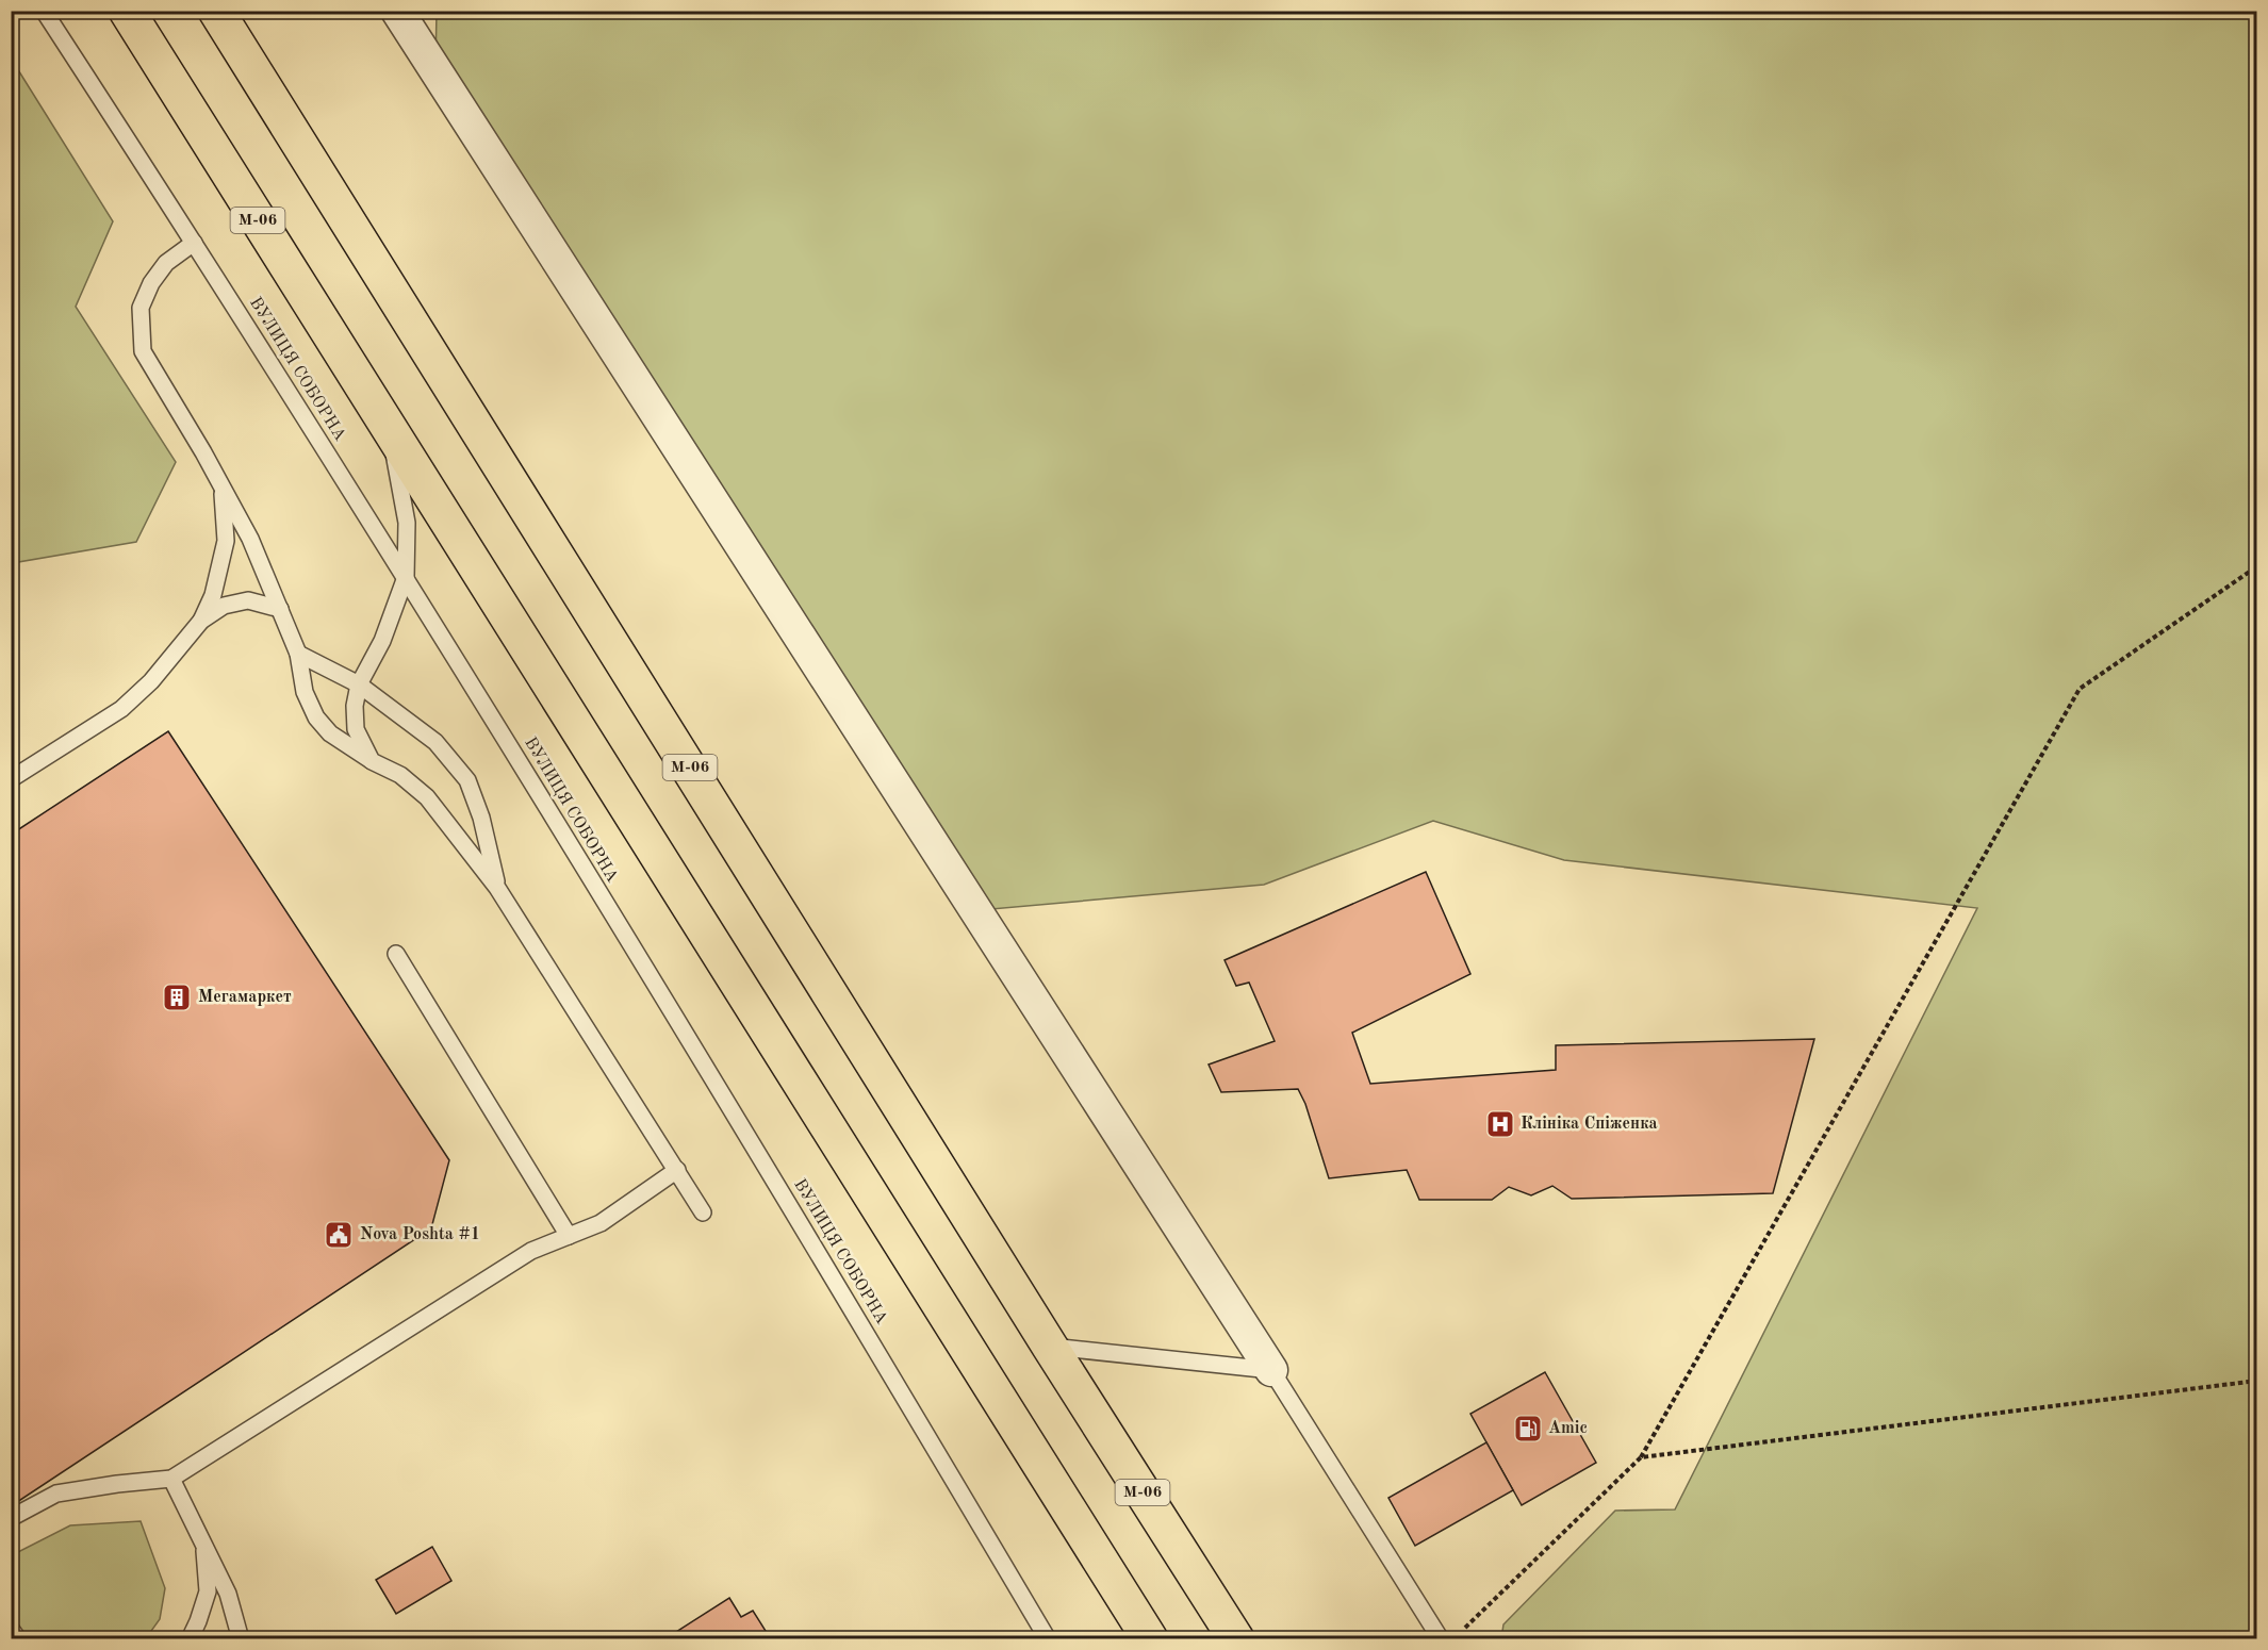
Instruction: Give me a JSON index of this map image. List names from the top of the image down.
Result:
{
  "streets": {
    "highway": ["М-06"],
    "lane": ["ВУЛИЦЯ СОБОРНА"]
  },
  "places": {
    "building": ["Мегамаркет"],
    "hospital": ["Клініка Спіженка"],
    "public building": ["Nova Poshta #1"],
    "fuel station": ["Amic"]
  }
}
